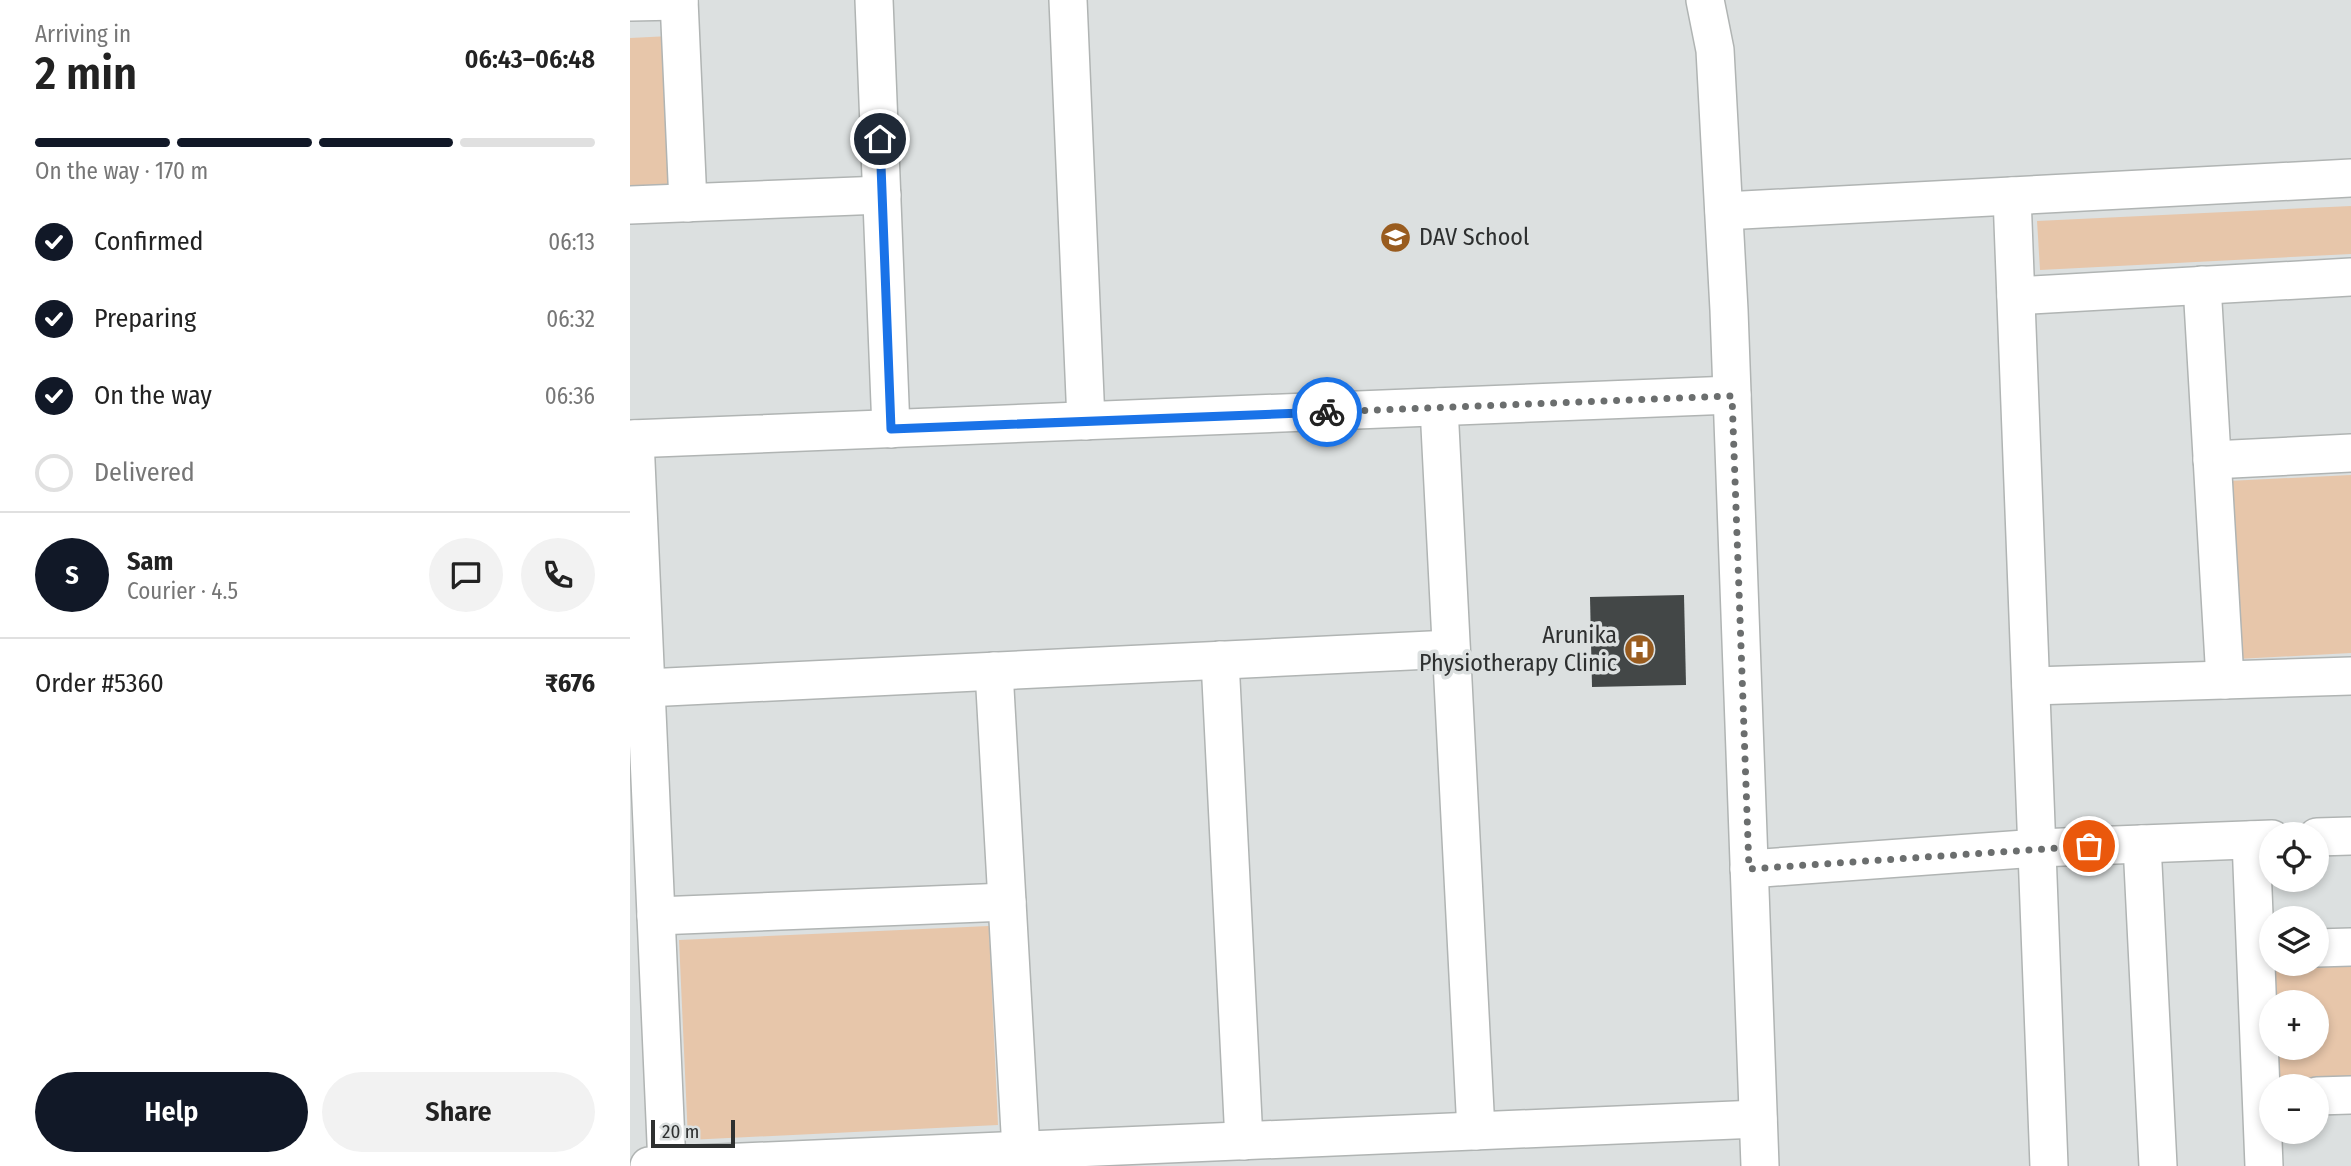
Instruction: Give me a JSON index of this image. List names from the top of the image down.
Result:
{
  "places": {
    "school or university": ["DAV School"],
    "hospital": ["Arunika Physiotherapy Clinic"]
  },
  "scale_bar": "20 m",
  "page": {
    "heading": ["2 min", "Arriving in", "06:43–06:48"],
    "panel": [
      "Sam",
      "Courier · 4.5",
      "Order #5360",
      "₹676"
    ],
    "bar": "On the way · 170 m",
    "list": [
      ["Confirmed", "06:13"],
      ["Preparing", "06:32"],
      ["On the way", "06:36"],
      "Delivered"
    ],
    "round": "S",
    "map_buttons": ["+", "−"],
    "buttons": ["Help", "Share"],
    "scale": "20 m"
  }
}
